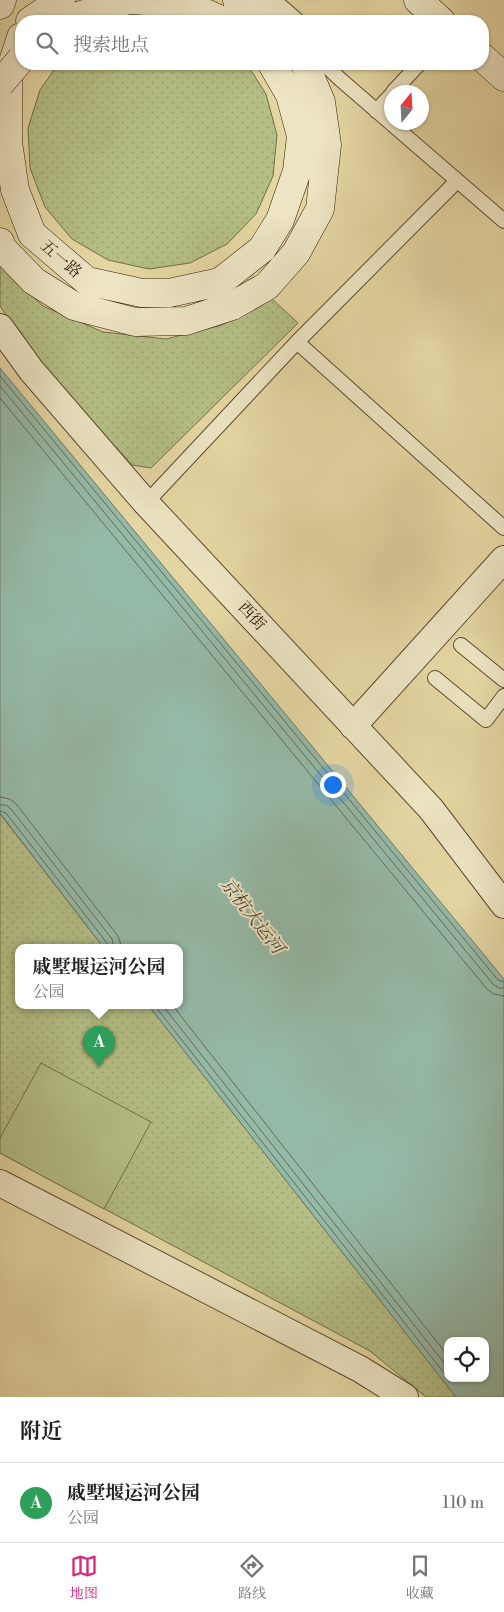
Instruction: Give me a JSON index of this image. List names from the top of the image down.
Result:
{
  "streets": {
    "main road": ["五一路"],
    "street": ["西街"]
  },
  "water": ["京杭大运河"],
  "north": "top",
  "page": {
    "search": "搜索地点",
    "popup": ["戚墅堰运河公园", "公园"],
    "pins": "A",
    "heading": "附近",
    "list": [
      {
        "mark": "A",
        "name": "戚墅堰运河公园",
        "note": "公园",
        "value": "110 m"
      }
    ],
    "nav": ["地图", "路线", "收藏"]
  }
}
